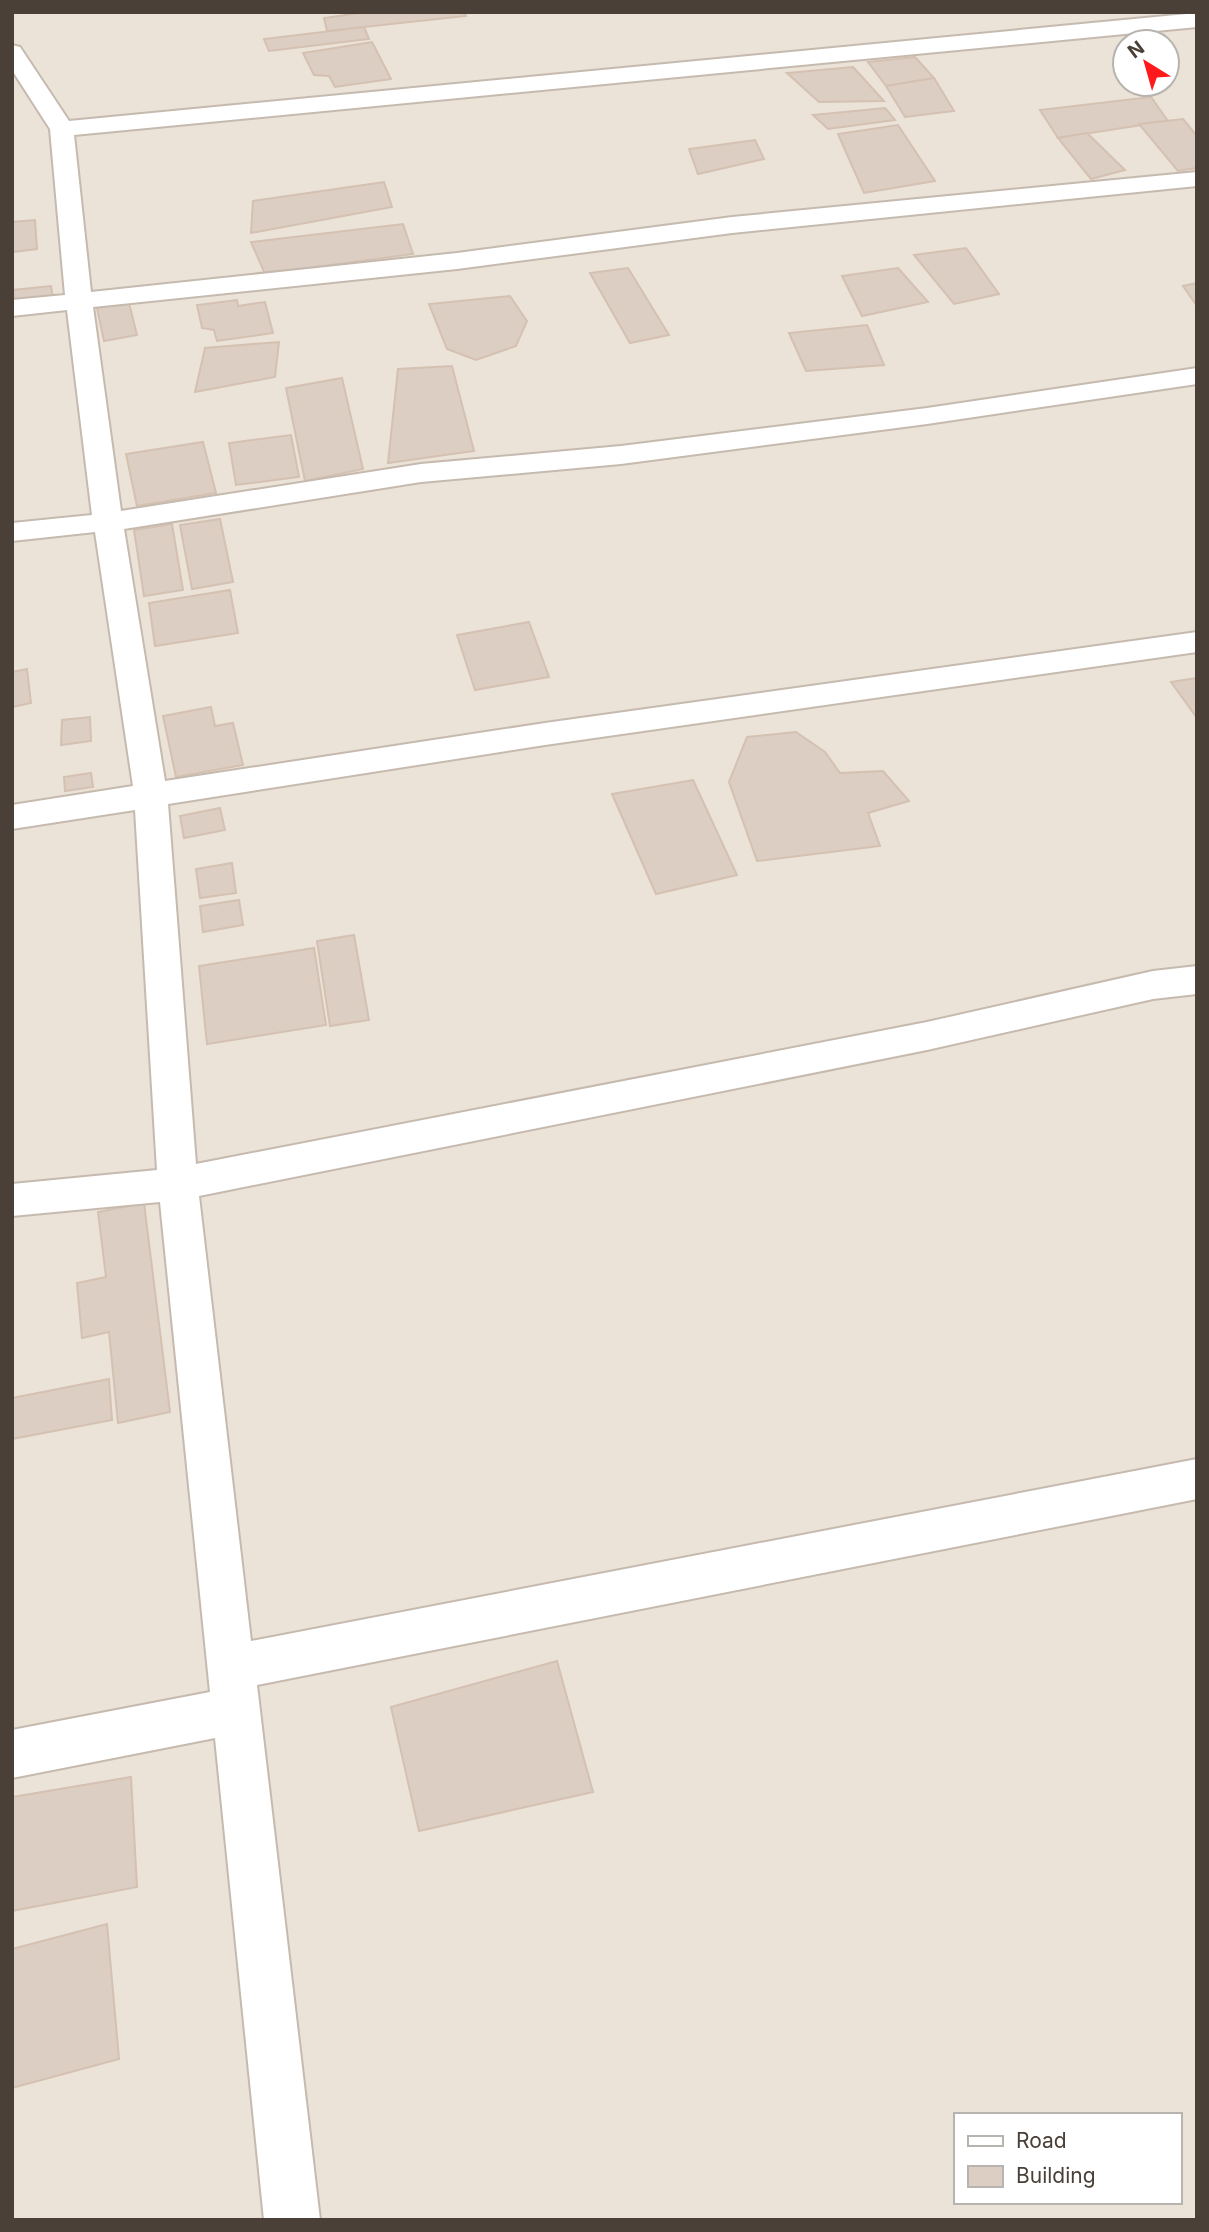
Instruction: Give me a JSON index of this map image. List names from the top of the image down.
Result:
{
  "legend": ["Road", "Building"],
  "north": "top left"
}
